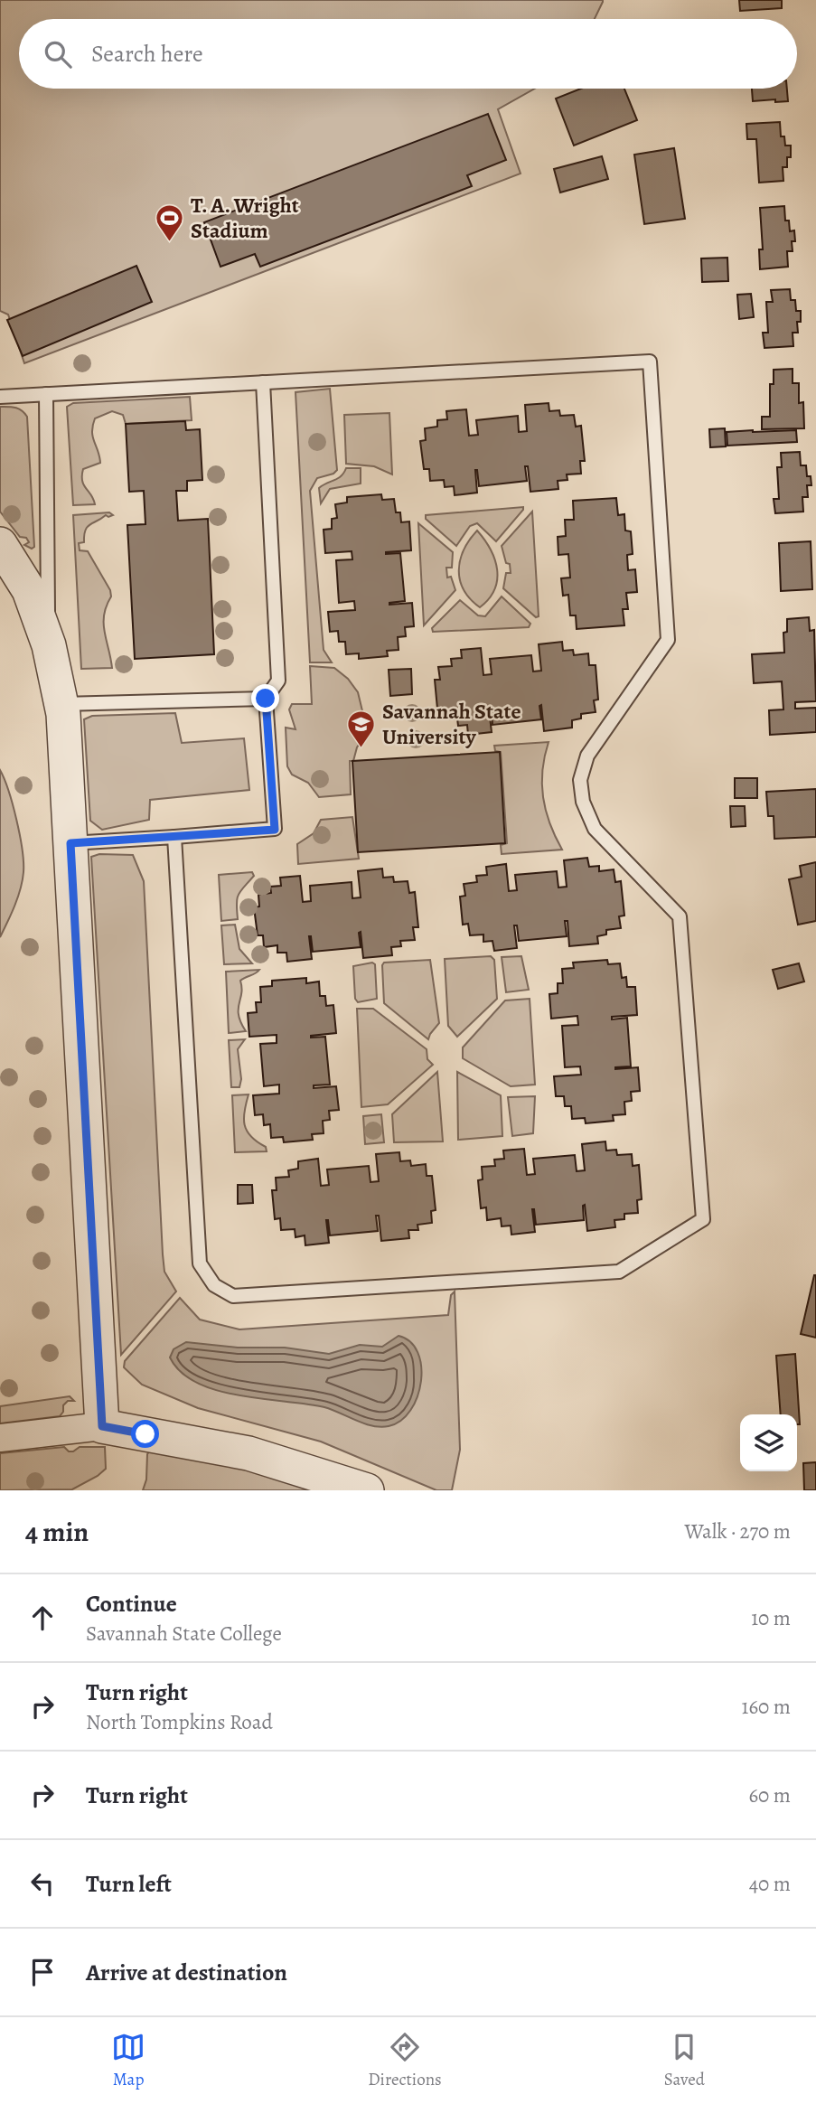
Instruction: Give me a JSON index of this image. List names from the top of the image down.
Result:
{
  "places": {
    "sports": ["T. A. Wright Stadium"],
    "school or university": ["Savannah State University"]
  },
  "page": {
    "search": "Search here",
    "heading": ["4 min", "Walk · 270 m"],
    "list": [
      ["Continue", "Savannah State College", "10 m"],
      ["Turn right", "North Tompkins Road", "160 m"],
      ["Turn right", "60 m"],
      ["Turn left", "40 m"],
      "Arrive at destination"
    ],
    "nav": ["Map", "Directions", "Saved"]
  }
}
